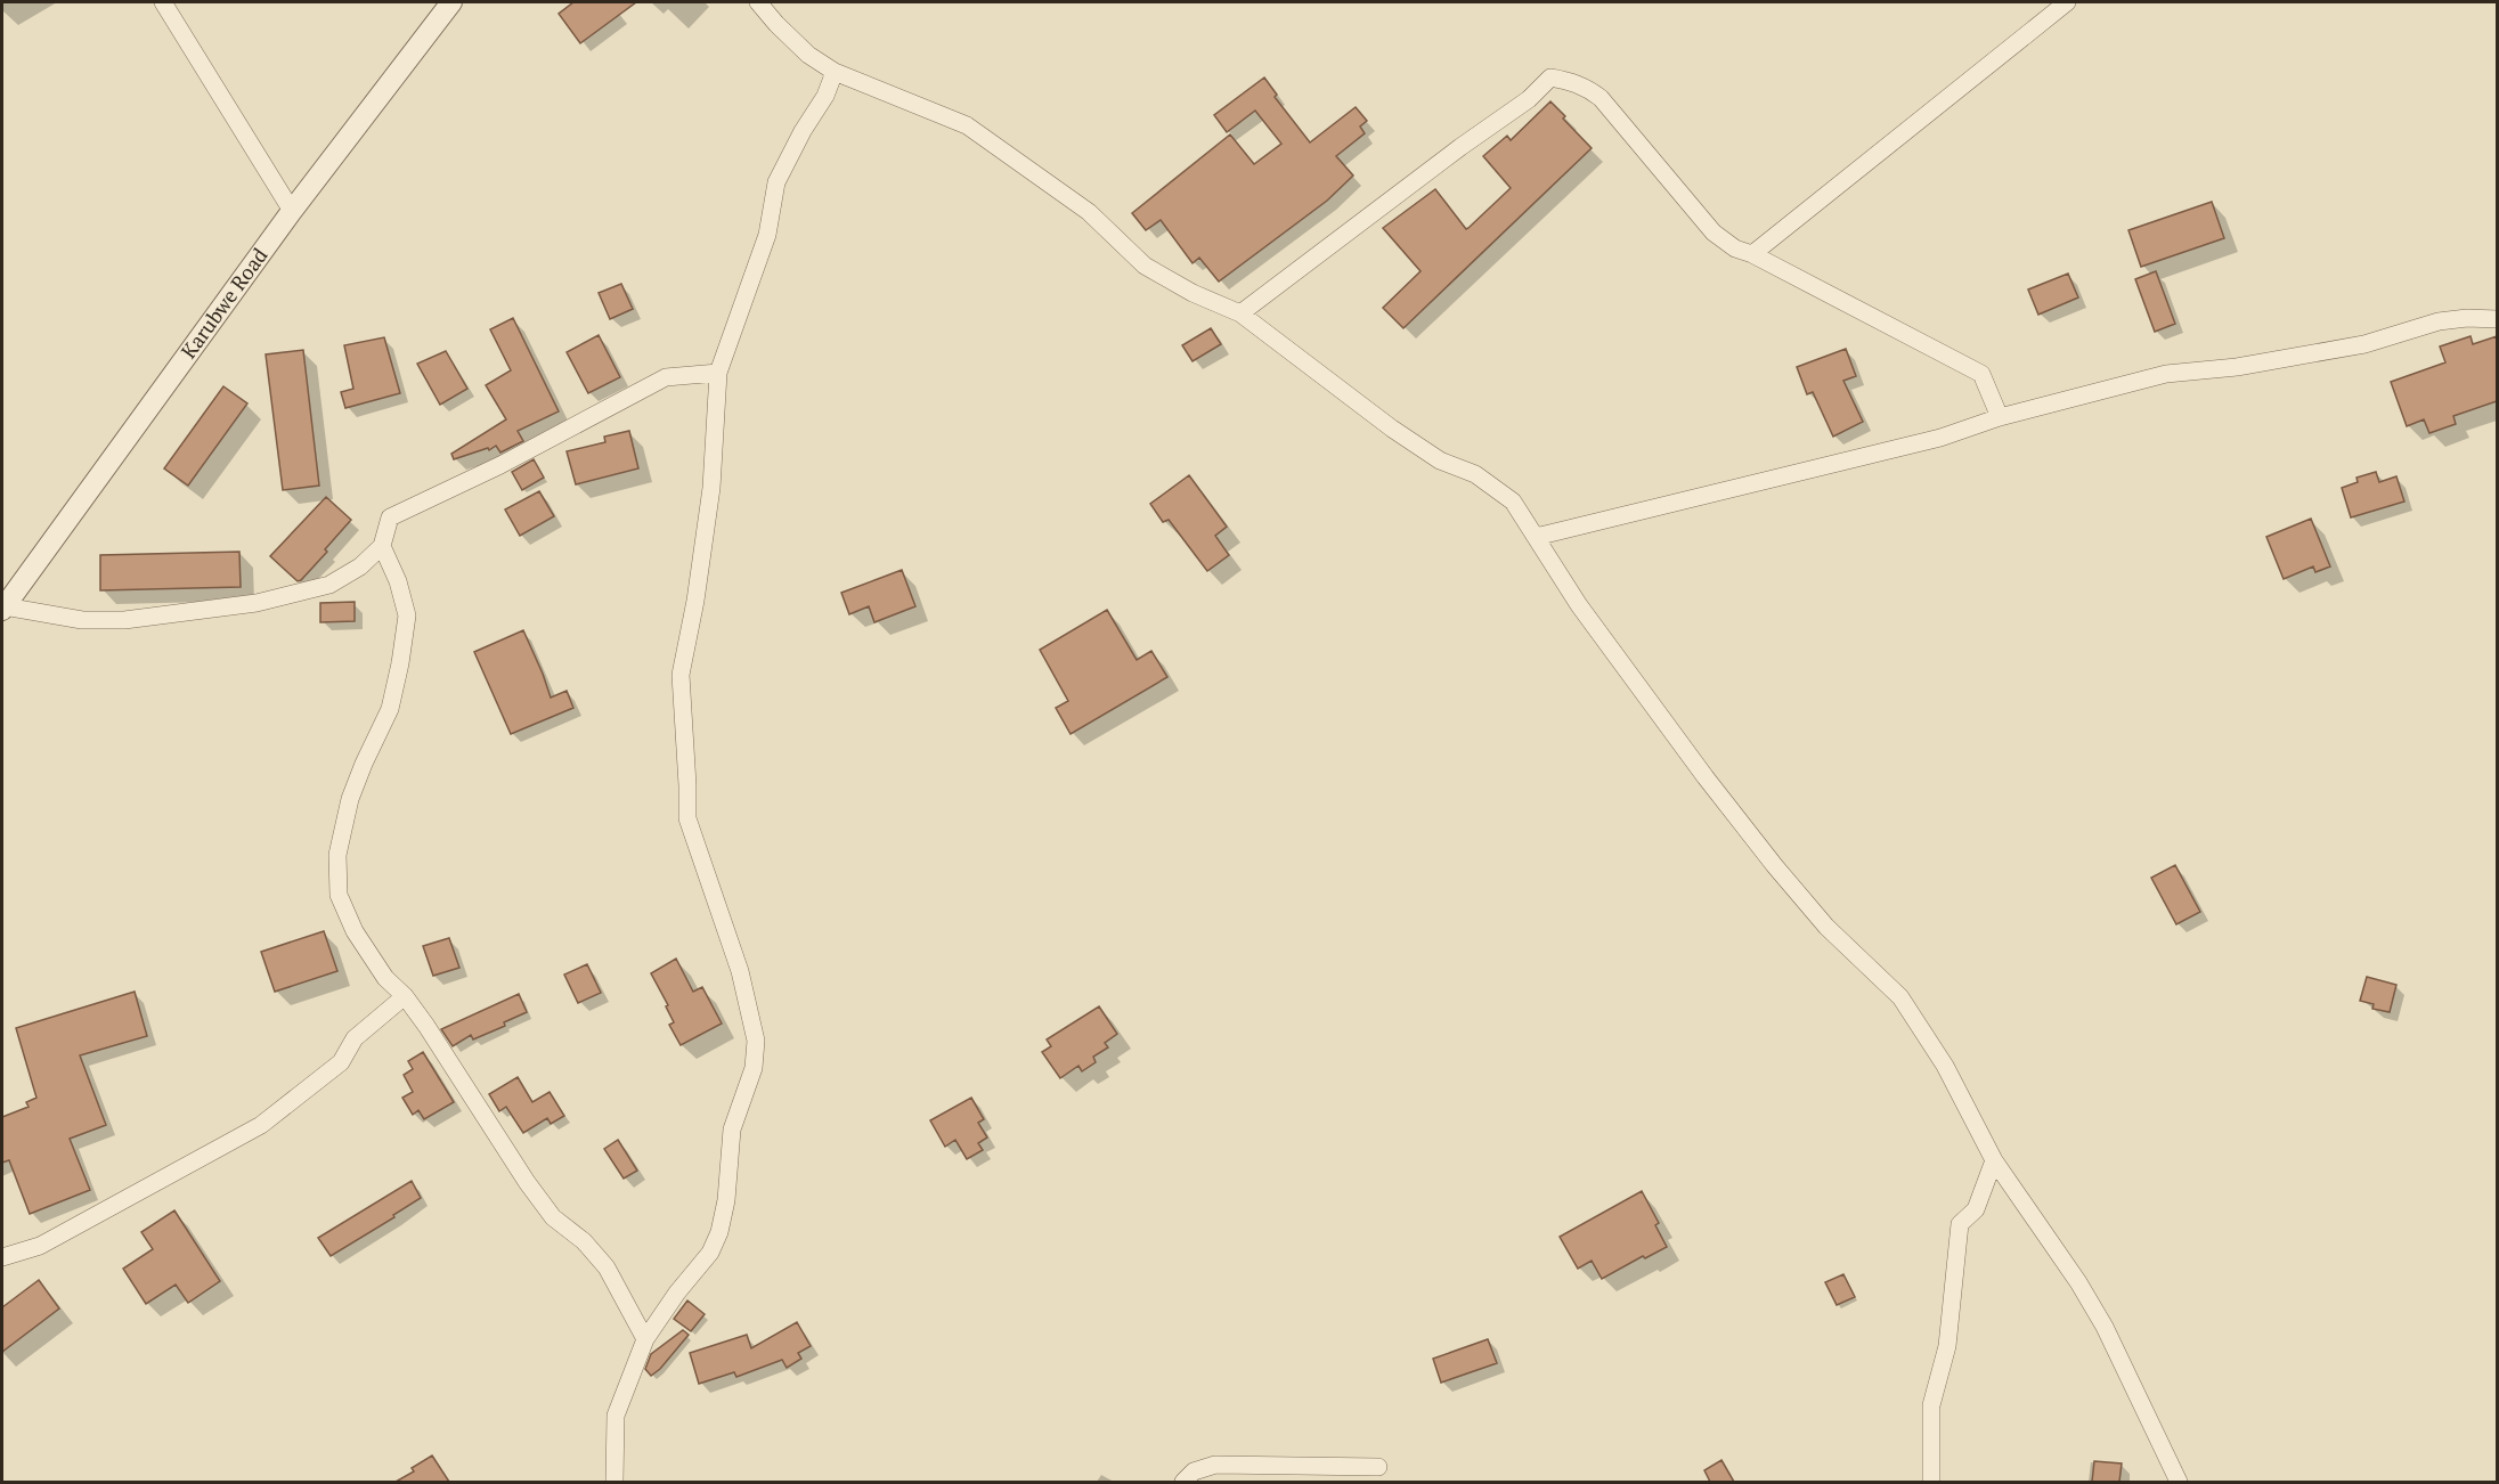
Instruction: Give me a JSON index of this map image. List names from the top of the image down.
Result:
{
  "streets": {
    "street": ["Karubwe Road"]
  }
}
